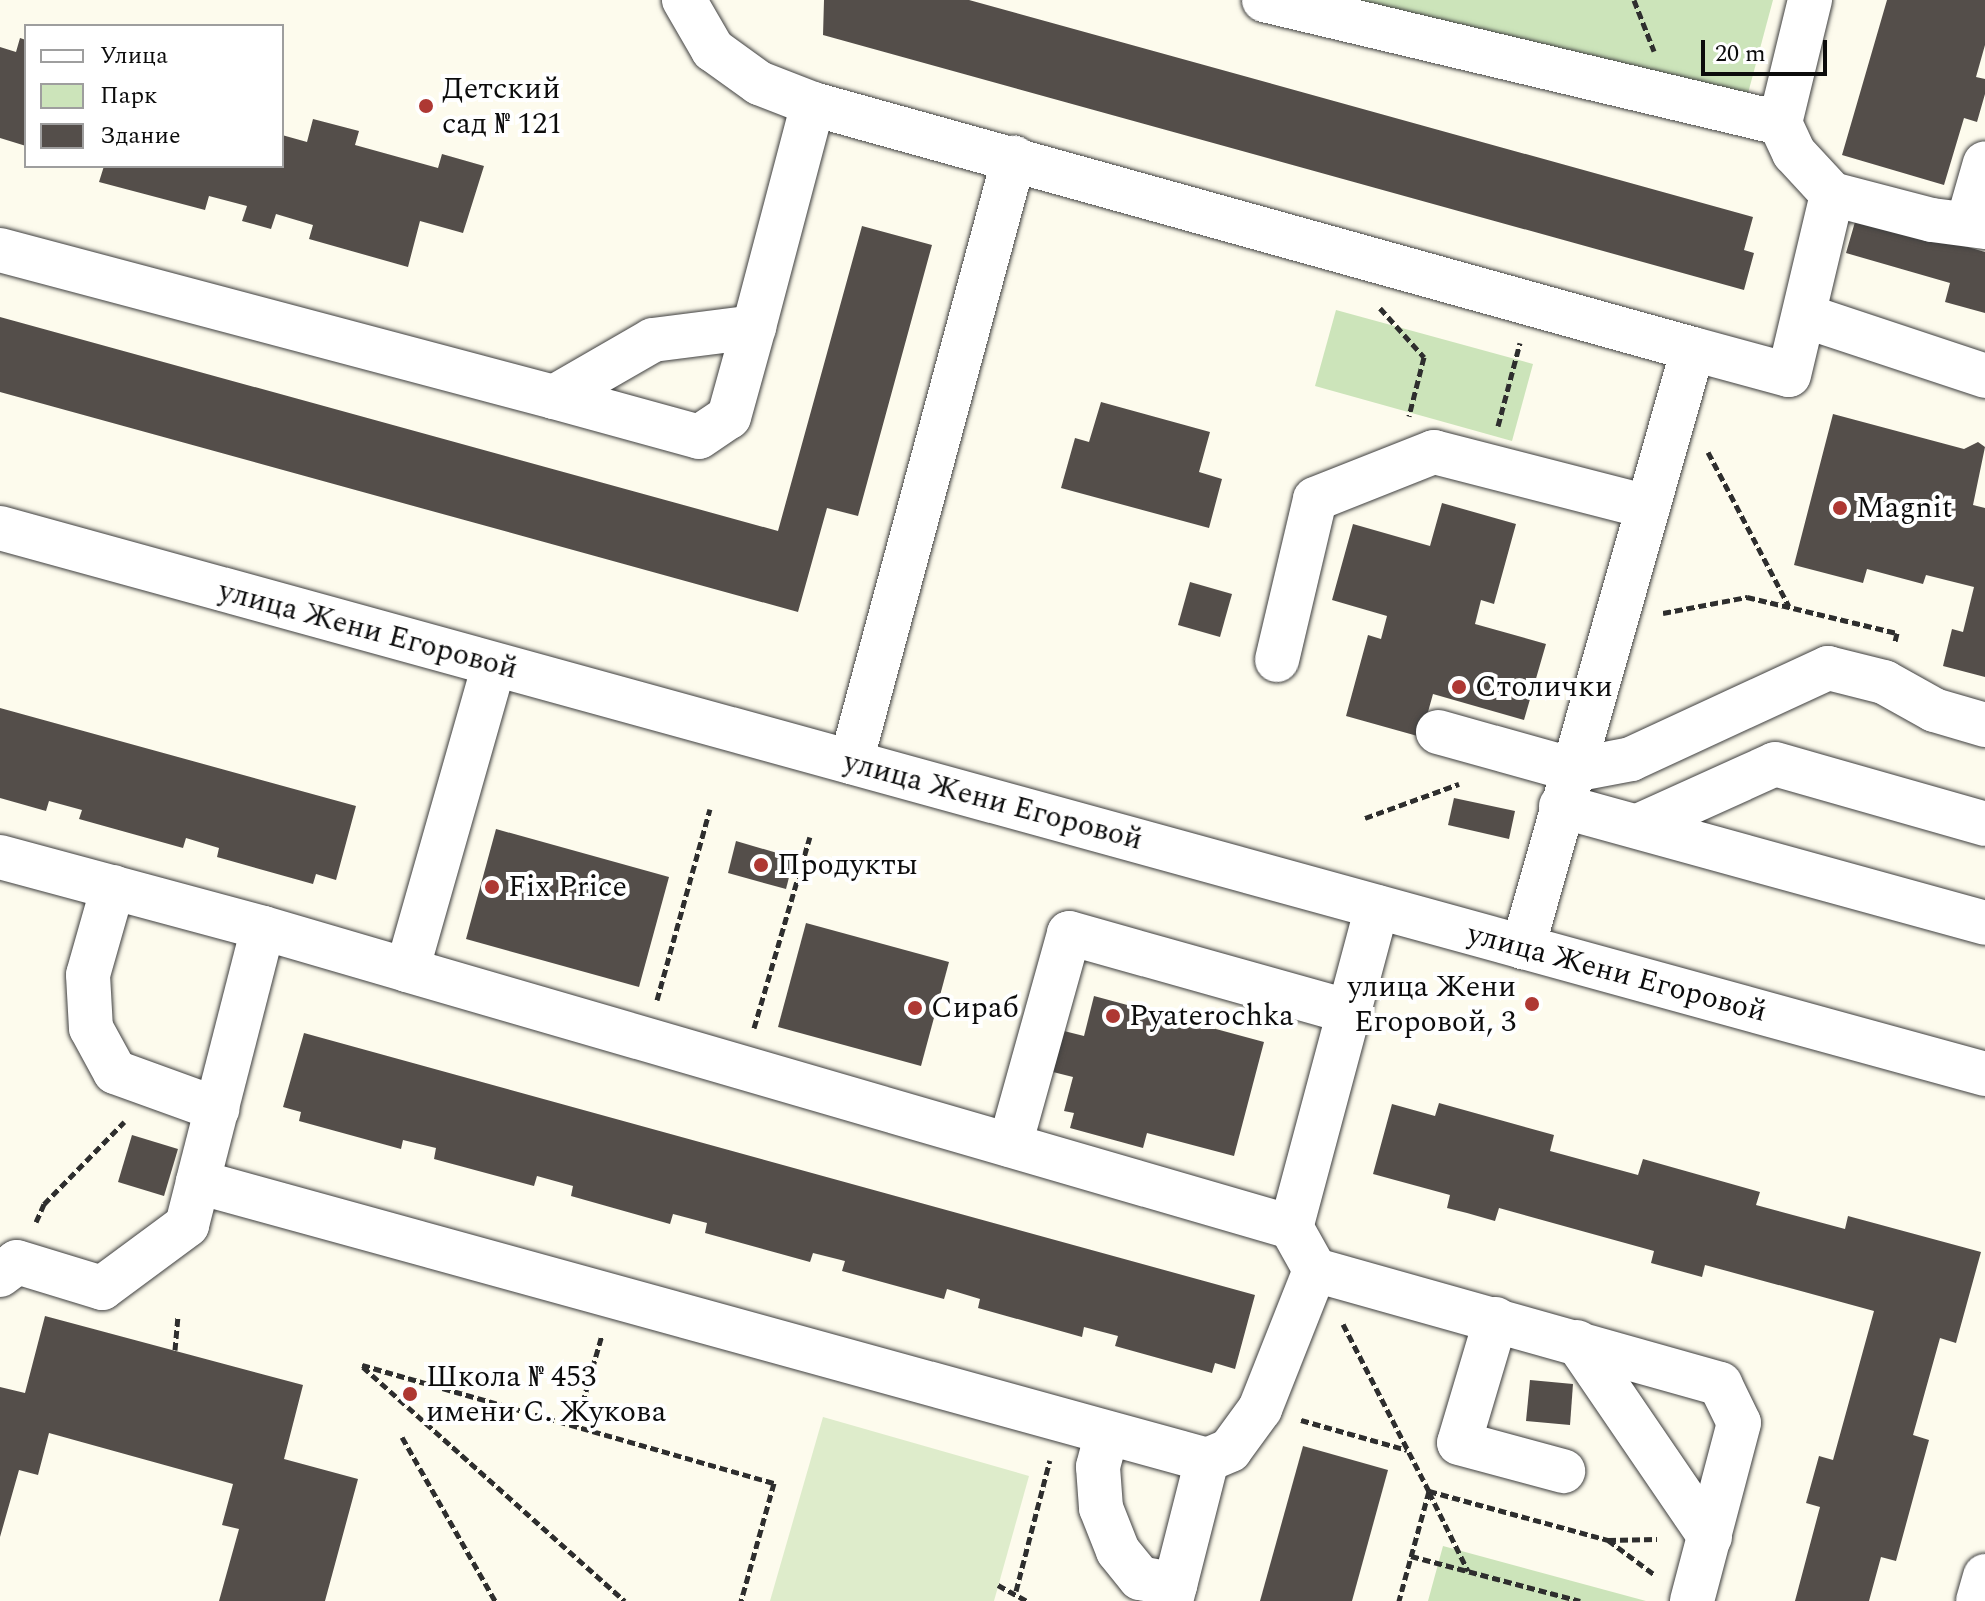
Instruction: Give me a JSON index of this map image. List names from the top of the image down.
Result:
{
  "streets": {
    "street": ["улица Жени Егоровой"]
  },
  "places": [
    "Детский сад № 121",
    "Magnit",
    "Столички",
    "Продукты",
    "Fix Price",
    "улица Жени Егоровой, 3",
    "Сираб",
    "Pyaterochka",
    "Школа № 453 имени С. Жукова"
  ],
  "legend": ["Улица", "Парк", "Здание"],
  "scale_bar": "20 m"
}
